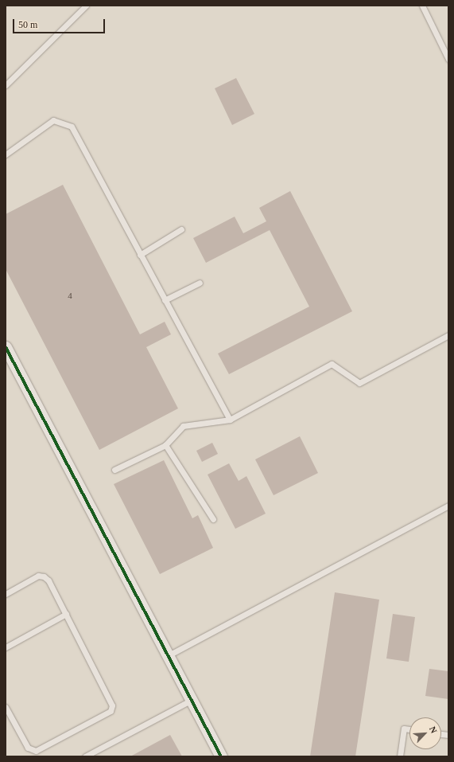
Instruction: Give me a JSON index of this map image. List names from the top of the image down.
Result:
{
  "house_numbers": ["4"],
  "scale_bar": "50 m",
  "north": "top right"
}
